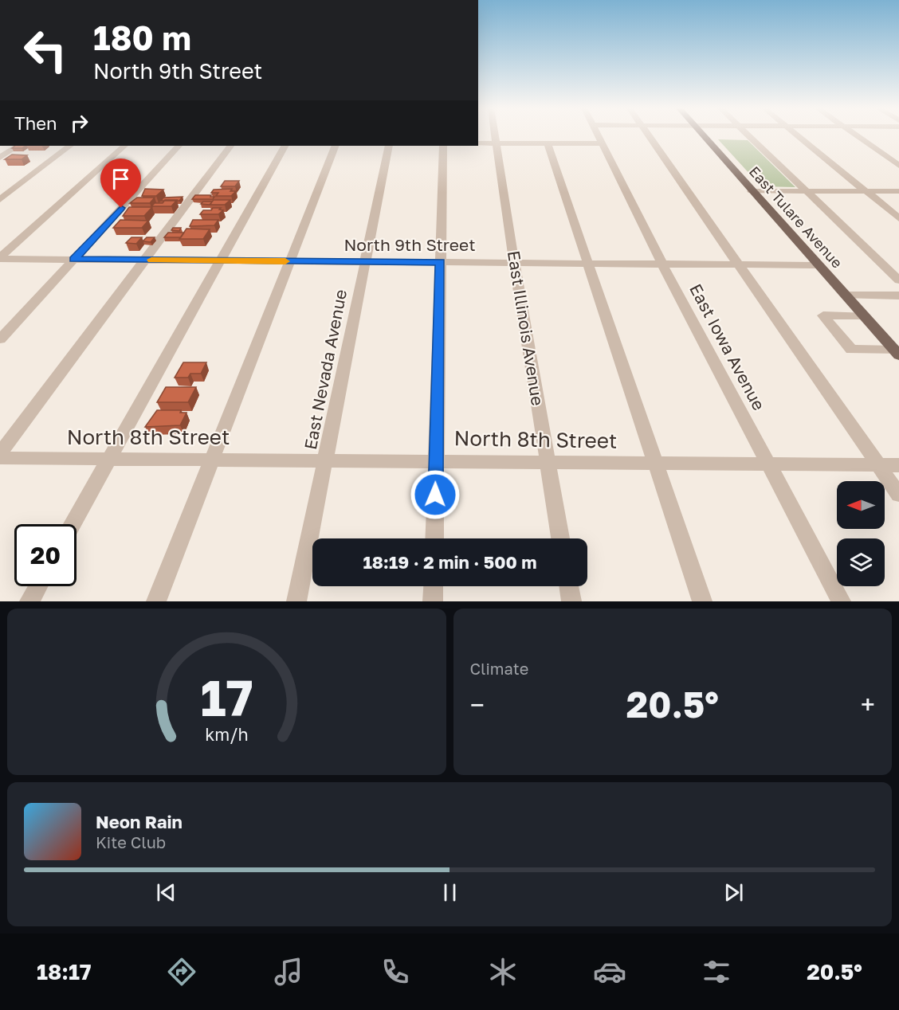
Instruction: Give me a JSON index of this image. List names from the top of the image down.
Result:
{
  "streets": {
    "main road": ["East Tulare Avenue"],
    "street": [
      "North 9th Street",
      "East Illinois Avenue",
      "East Iowa Avenue",
      "East Nevada Avenue",
      "North 8th Street"
    ]
  },
  "crossings": [
    ["East Tulare Avenue", "North 9th Street"],
    ["North 9th Street", "East Illinois Avenue"],
    ["North 9th Street", "East Iowa Avenue"],
    ["North 9th Street", "East Nevada Avenue"],
    ["East Illinois Avenue", "North 8th Street"],
    ["East Iowa Avenue", "North 8th Street"],
    ["East Nevada Avenue", "North 8th Street"]
  ],
  "north": "left",
  "page": {
    "turn": ["180 m", "North 9th Street"],
    "then": "Then",
    "limit": "20",
    "trip": "18:19 · 2 min · 500 m",
    "tile": "Climate",
    "heat": ["−", "20.5°", "+"],
    "song": ["Neon Rain", "Kite Club"],
    "tabs": ["18:17", "20.5°"],
    "gauge": ["17", "km/h"]
  }
}
